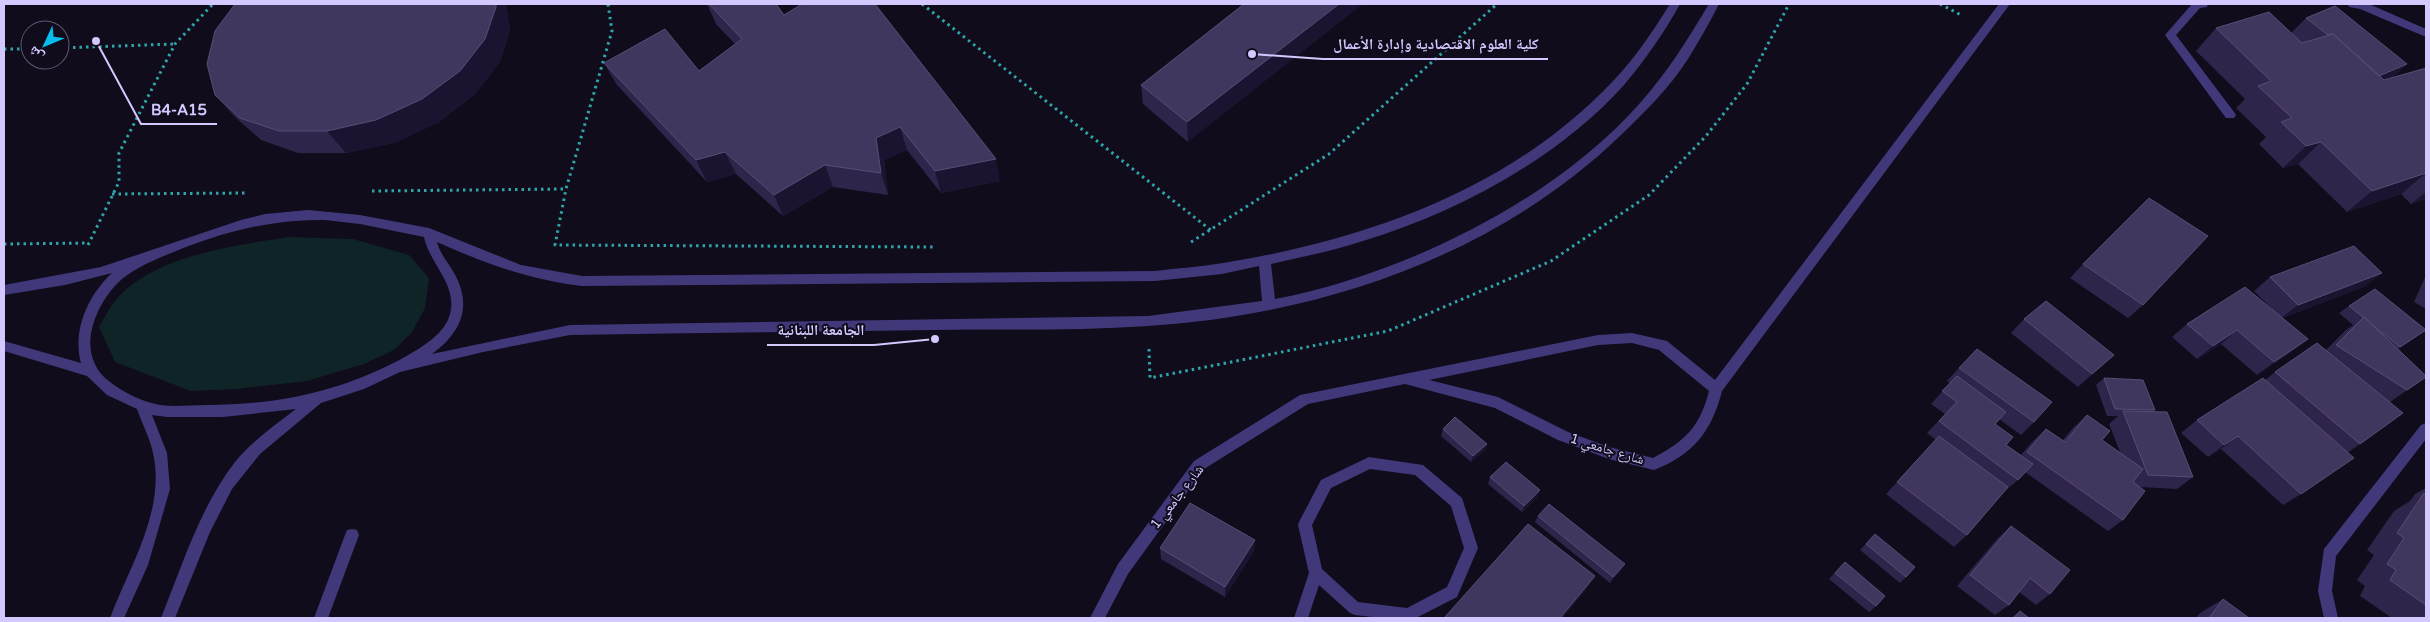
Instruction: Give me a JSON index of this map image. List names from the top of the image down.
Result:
{
  "streets": {
    "street": ["شارع جامعي 1"]
  },
  "places": ["B4-A15", "كلية العلوم الاقتصادية وإدارة الأعمال", "الجامعة اللبنانية"],
  "north": "bottom left"
}
